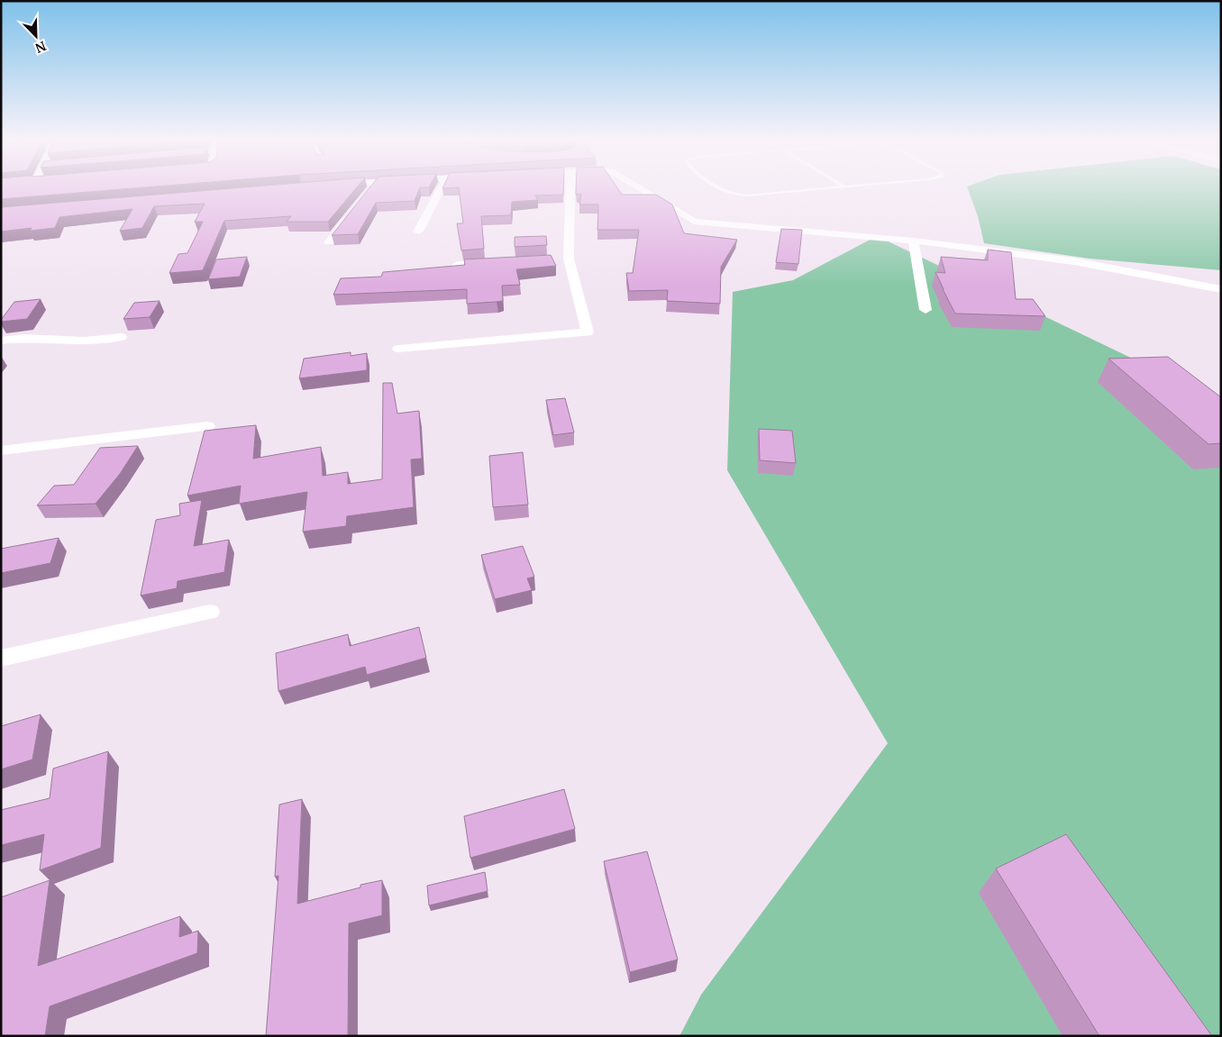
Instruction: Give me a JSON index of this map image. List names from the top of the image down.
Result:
{
  "north": "bottom right"
}
